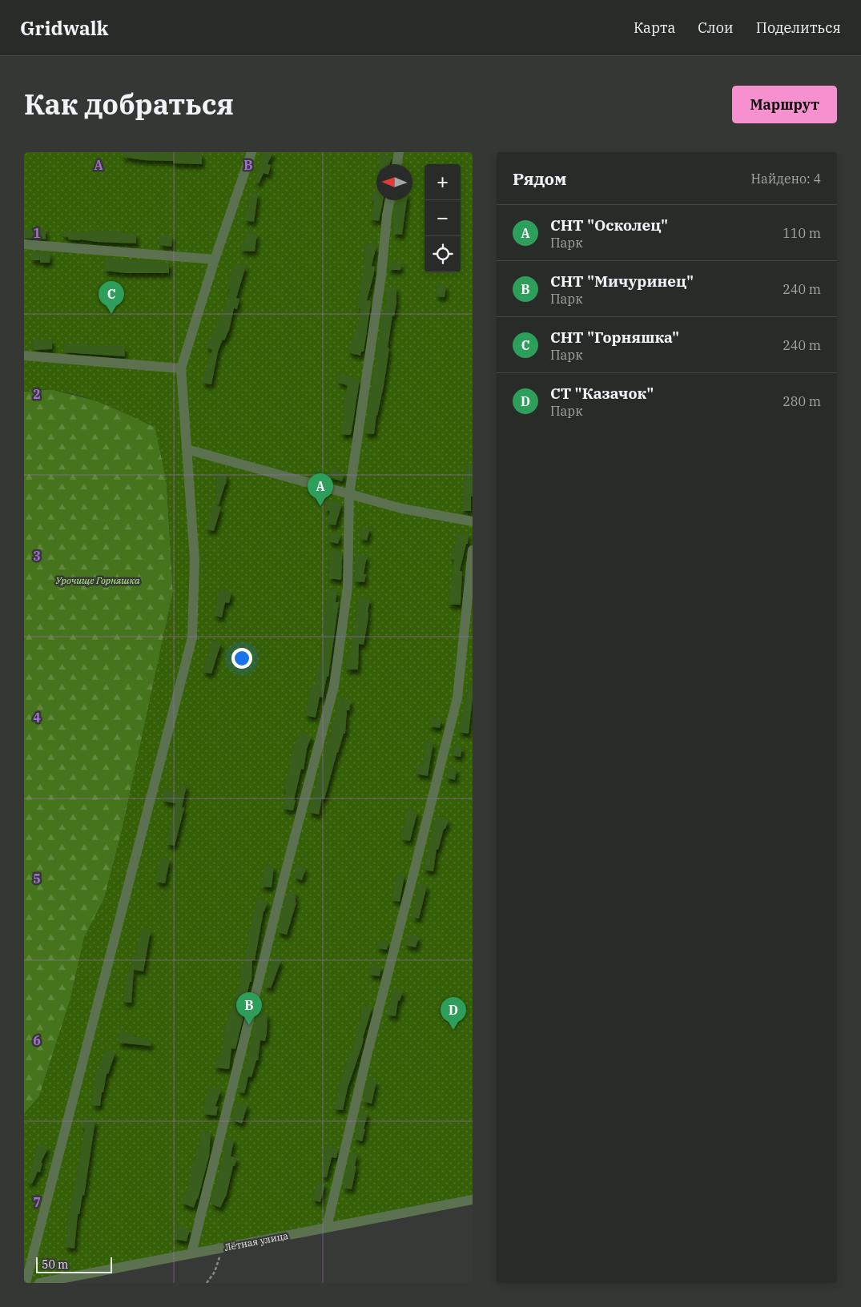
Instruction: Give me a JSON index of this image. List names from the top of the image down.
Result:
{
  "streets": {
    "street": ["Лётная улица"]
  },
  "parks": ["Урочище Горняшка"],
  "scale_bar": "50 m",
  "north": "left",
  "page": {
    "header": "Gridwalk",
    "nav": ["Карта", "Слои", "Поделиться"],
    "title": "Как добраться",
    "buttons": "Маршрут",
    "heading": ["Рядом", "Найдено: 4"],
    "map_buttons": ["+", "−"],
    "list": [
      {
        "mark": "A",
        "name": "СНТ \"Осколец\"",
        "note": "Парк",
        "value": "110 m"
      },
      {
        "mark": "B",
        "name": "СНТ \"Мичуринец\"",
        "note": "Парк",
        "value": "240 m"
      },
      {
        "mark": "C",
        "name": "СНТ \"Горняшка\"",
        "note": "Парк",
        "value": "240 m"
      },
      {
        "mark": "D",
        "name": "СТ \"Казачок\"",
        "note": "Парк",
        "value": "280 m"
      }
    ],
    "pins": [
      "C",
      "A",
      "B",
      "D"
    ],
    "scale": "50 m"
  },
  "grid": {
    "columns": ["A", "B"],
    "rows": [
      "1",
      "2",
      "3",
      "4",
      "5",
      "6",
      "7"
    ]
  }
}
